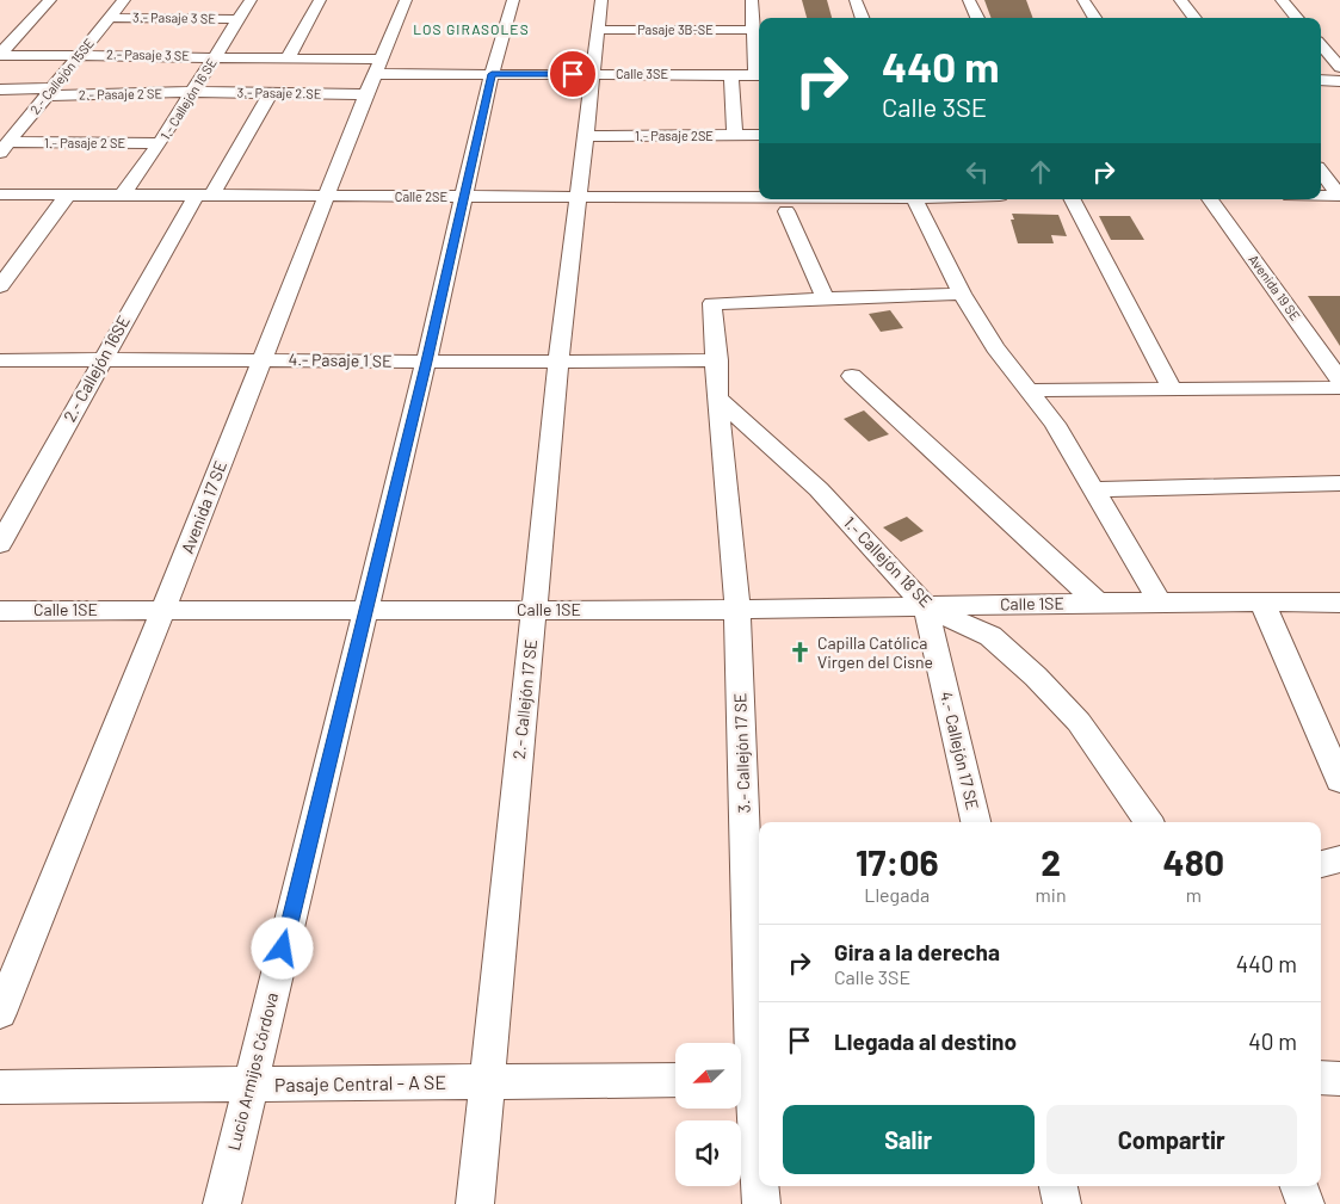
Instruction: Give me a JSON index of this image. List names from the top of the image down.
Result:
{
  "streets": {
    "street": [
      "3.- Pasaje 3 SE",
      "Pasaje 3B-SE",
      "2.- Pasaje 3 SE",
      "Calle 3SE",
      "2.- Callejón 15SE",
      "3.- Pasaje 2.SE",
      "2.- Pasaje 2 SE",
      "1.- Callejón 16 SE",
      "1.- Pasaje 2SE",
      "1.- Pasaje 2 SE",
      "Calle 2SE",
      "Avenida 19 SE",
      "4.- Pasaje 1 SE",
      "2.- Callejón 16SE",
      "Avenida 17 SE",
      "1.- Callejón 18 SE",
      "Calle 1SE",
      "2.- Callejón 17 SE",
      "4.- Callejón 17 SE",
      "3.- Callejón 17 SE",
      "Lucio Armijos Córdova",
      "Pasaje Central - A SE"
    ]
  },
  "crossings": [
    ["3.- Pasaje 3 SE", "2.- Callejón 15SE"],
    ["3.- Pasaje 3 SE", "1.- Callejón 16 SE"],
    ["Pasaje 3B-SE", "2.- Callejón 17 SE"],
    ["2.- Pasaje 3 SE", "Calle 3SE"],
    ["2.- Pasaje 3 SE", "2.- Callejón 15SE"],
    ["2.- Pasaje 3 SE", "1.- Callejón 16 SE"],
    ["Calle 3SE", "3.- Pasaje 2.SE"],
    ["Calle 3SE", "Avenida 17 SE"],
    ["Calle 3SE", "2.- Callejón 17 SE"],
    ["Calle 3SE", "Lucio Armijos Córdova"],
    ["2.- Callejón 15SE", "2.- Pasaje 2 SE"],
    ["2.- Callejón 15SE", "1.- Pasaje 2 SE"],
    ["3.- Pasaje 2.SE", "2.- Pasaje 2 SE"],
    ["3.- Pasaje 2.SE", "1.- Callejón 16 SE"],
    ["3.- Pasaje 2.SE", "2.- Callejón 16SE"],
    ["3.- Pasaje 2.SE", "Avenida 17 SE"],
    ["2.- Pasaje 2 SE", "1.- Callejón 16 SE"],
    ["1.- Callejón 16 SE", "1.- Pasaje 2 SE"],
    ["1.- Callejón 16 SE", "Calle 2SE"],
    ["1.- Pasaje 2SE", "2.- Callejón 17 SE"],
    ["Calle 2SE", "2.- Callejón 16SE"],
    ["Calle 2SE", "Avenida 17 SE"],
    ["Calle 2SE", "2.- Callejón 17 SE"],
    ["Calle 2SE", "Lucio Armijos Córdova"],
    ["4.- Pasaje 1 SE", "2.- Callejón 16SE"],
    ["4.- Pasaje 1 SE", "Avenida 17 SE"],
    ["4.- Pasaje 1 SE", "2.- Callejón 17 SE"],
    ["4.- Pasaje 1 SE", "3.- Callejón 17 SE"],
    ["4.- Pasaje 1 SE", "Lucio Armijos Córdova"],
    ["Avenida 17 SE", "Calle 1SE"],
    ["1.- Callejón 18 SE", "Calle 1SE"],
    ["1.- Callejón 18 SE", "4.- Callejón 17 SE"],
    ["1.- Callejón 18 SE", "3.- Callejón 17 SE"],
    ["Calle 1SE", "2.- Callejón 17 SE"],
    ["Calle 1SE", "4.- Callejón 17 SE"],
    ["Calle 1SE", "3.- Callejón 17 SE"],
    ["Calle 1SE", "Lucio Armijos Córdova"],
    ["2.- Callejón 17 SE", "Pasaje Central - A SE"],
    ["Lucio Armijos Córdova", "Pasaje Central - A SE"]
  ],
  "districts": ["LOS GIRASOLES"],
  "places": {
    "church": ["Capilla Católica Virgen del Cisne"]
  },
  "north": "bottom left",
  "page": {
    "turn": ["440 m", "Calle 3SE"],
    "eta": [
      "17:06",
      "Llegada",
      "2",
      "min",
      "480",
      "m"
    ],
    "list": [
      {
        "name": "Gira a la derecha",
        "note": "Calle 3SE",
        "value": "440 m"
      },
      {
        "name": "Llegada al destino",
        "value": "40 m"
      }
    ],
    "buttons": ["Salir", "Compartir"]
  }
}
